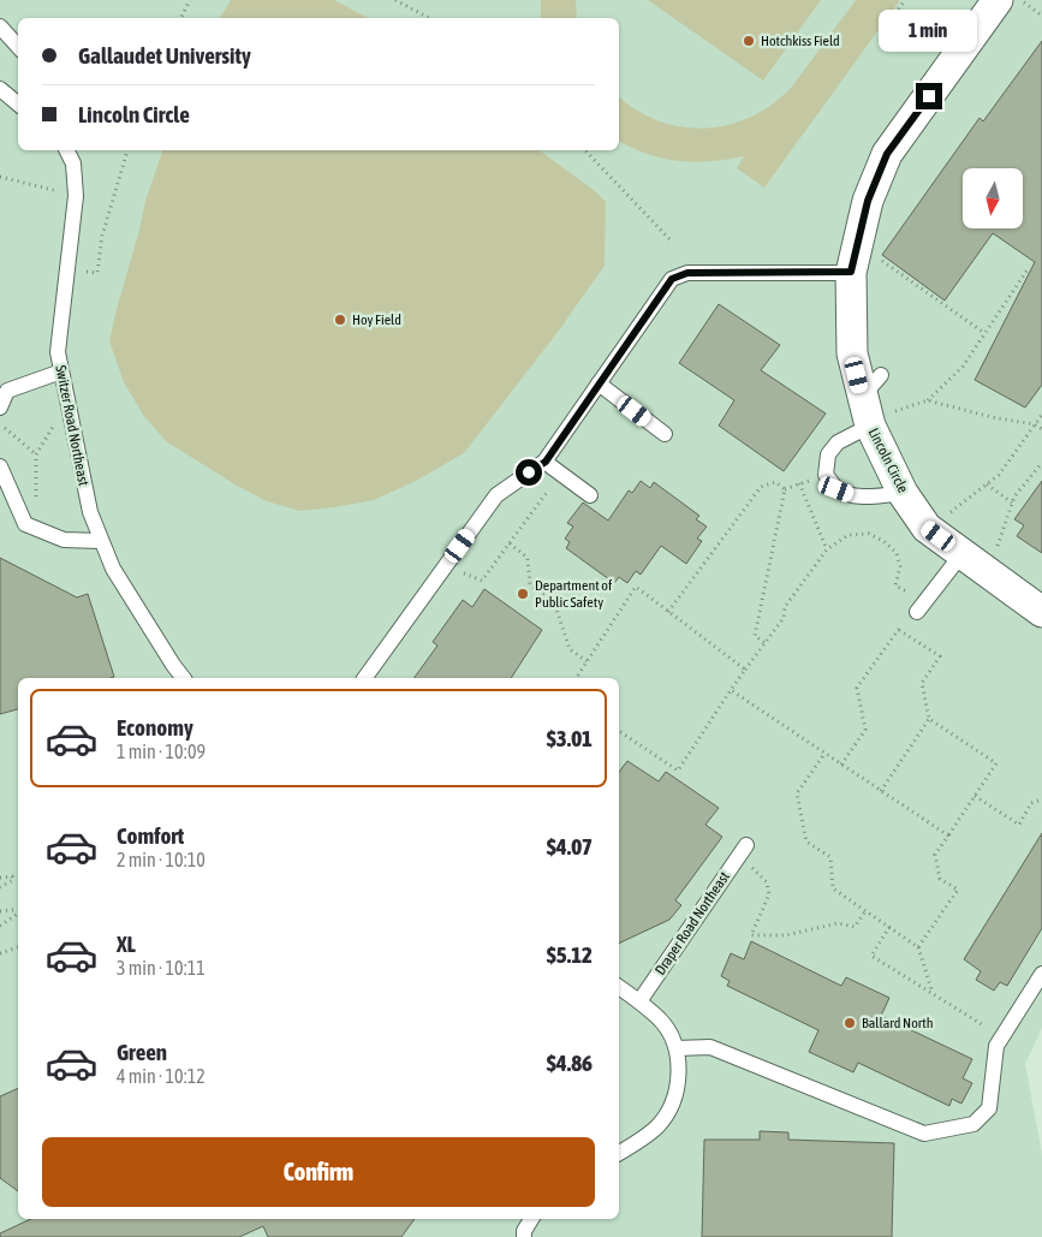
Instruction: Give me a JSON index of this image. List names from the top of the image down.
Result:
{
  "streets": {
    "street": ["Lincoln Circle"],
    "lane": ["Switzer Road Northeast", "Draper Road Northeast"]
  },
  "places": [
    "Hotchkiss Field",
    "Hoy Field",
    "Department of Public Safety",
    "Ballard North"
  ],
  "north": "bottom",
  "page": {
    "bubble": "1 min",
    "banner": ["Gallaudet University", "Lincoln Circle"],
    "list": [
      {
        "name": "Economy",
        "note": "1 min · 10:09",
        "value": "$3.01"
      },
      {
        "name": "Comfort",
        "note": "2 min · 10:10",
        "value": "$4.07"
      },
      {
        "name": "XL",
        "note": "3 min · 10:11",
        "value": "$5.12"
      },
      {
        "name": "Green",
        "note": "4 min · 10:12",
        "value": "$4.86"
      }
    ],
    "buttons": "Confirm"
  }
}
